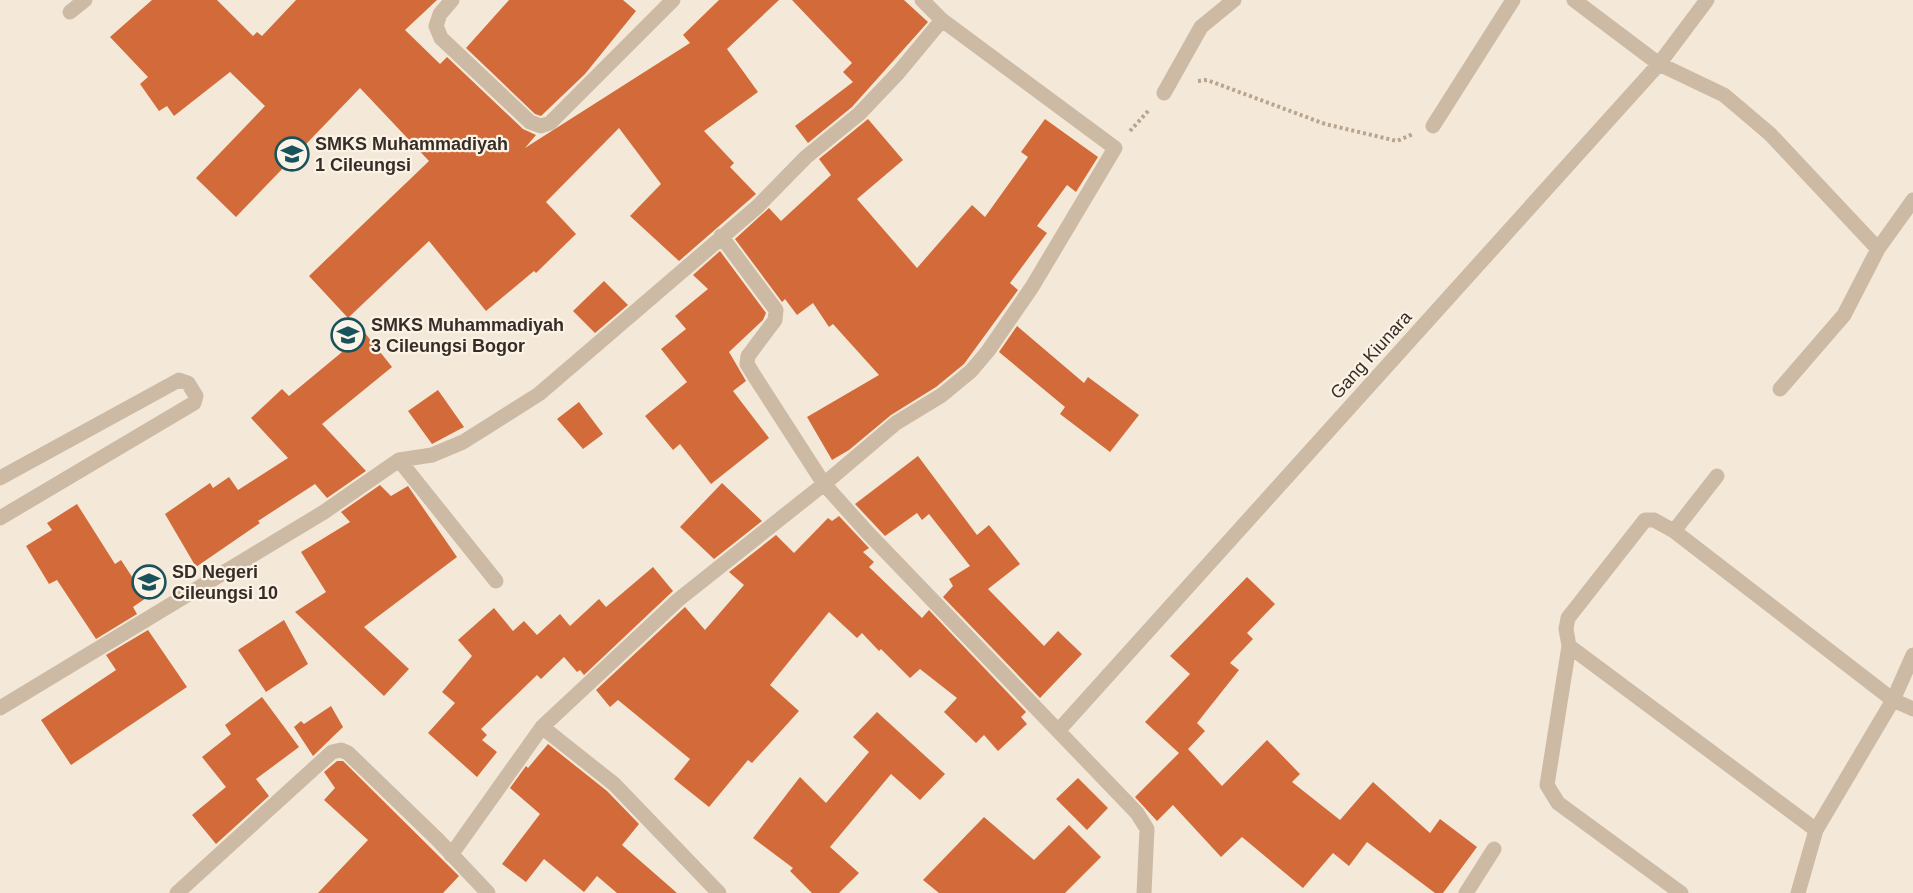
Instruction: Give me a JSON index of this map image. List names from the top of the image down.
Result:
{
  "streets": {
    "street": ["Gang Kiunara"]
  },
  "places": {
    "school or university": ["SMKS Muhammadiyah 1 Cileungsi", "SMKS Muhammadiyah 3 Cileungsi Bogor", "SD Negeri Cileungsi 10"]
  }
}
